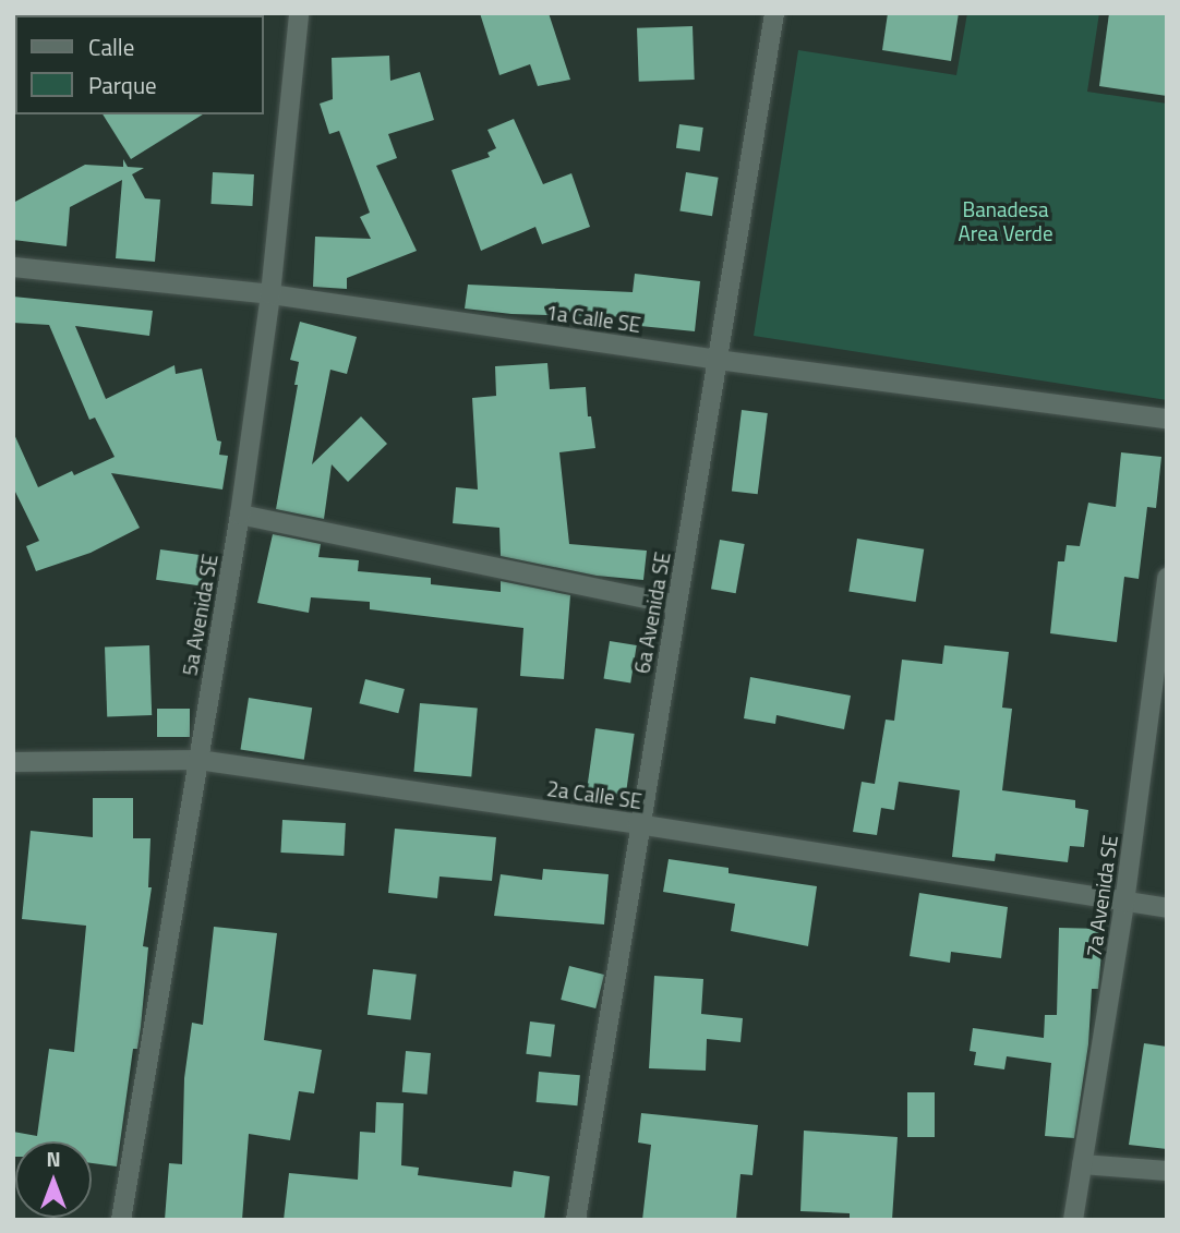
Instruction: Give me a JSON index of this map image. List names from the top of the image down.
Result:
{
  "streets": {
    "street": [
      "1a Calle SE",
      "6a Avenida SE",
      "5a Avenida SE",
      "2a Calle SE",
      "7a Avenida SE"
    ]
  },
  "crossings": [
    ["1a Calle SE", "6a Avenida SE"],
    ["1a Calle SE", "5a Avenida SE"],
    ["6a Avenida SE", "2a Calle SE"],
    ["5a Avenida SE", "2a Calle SE"],
    ["2a Calle SE", "7a Avenida SE"]
  ],
  "parks": ["Banadesa Area Verde"],
  "legend": ["Calle", "Parque"],
  "north": "top"
}
